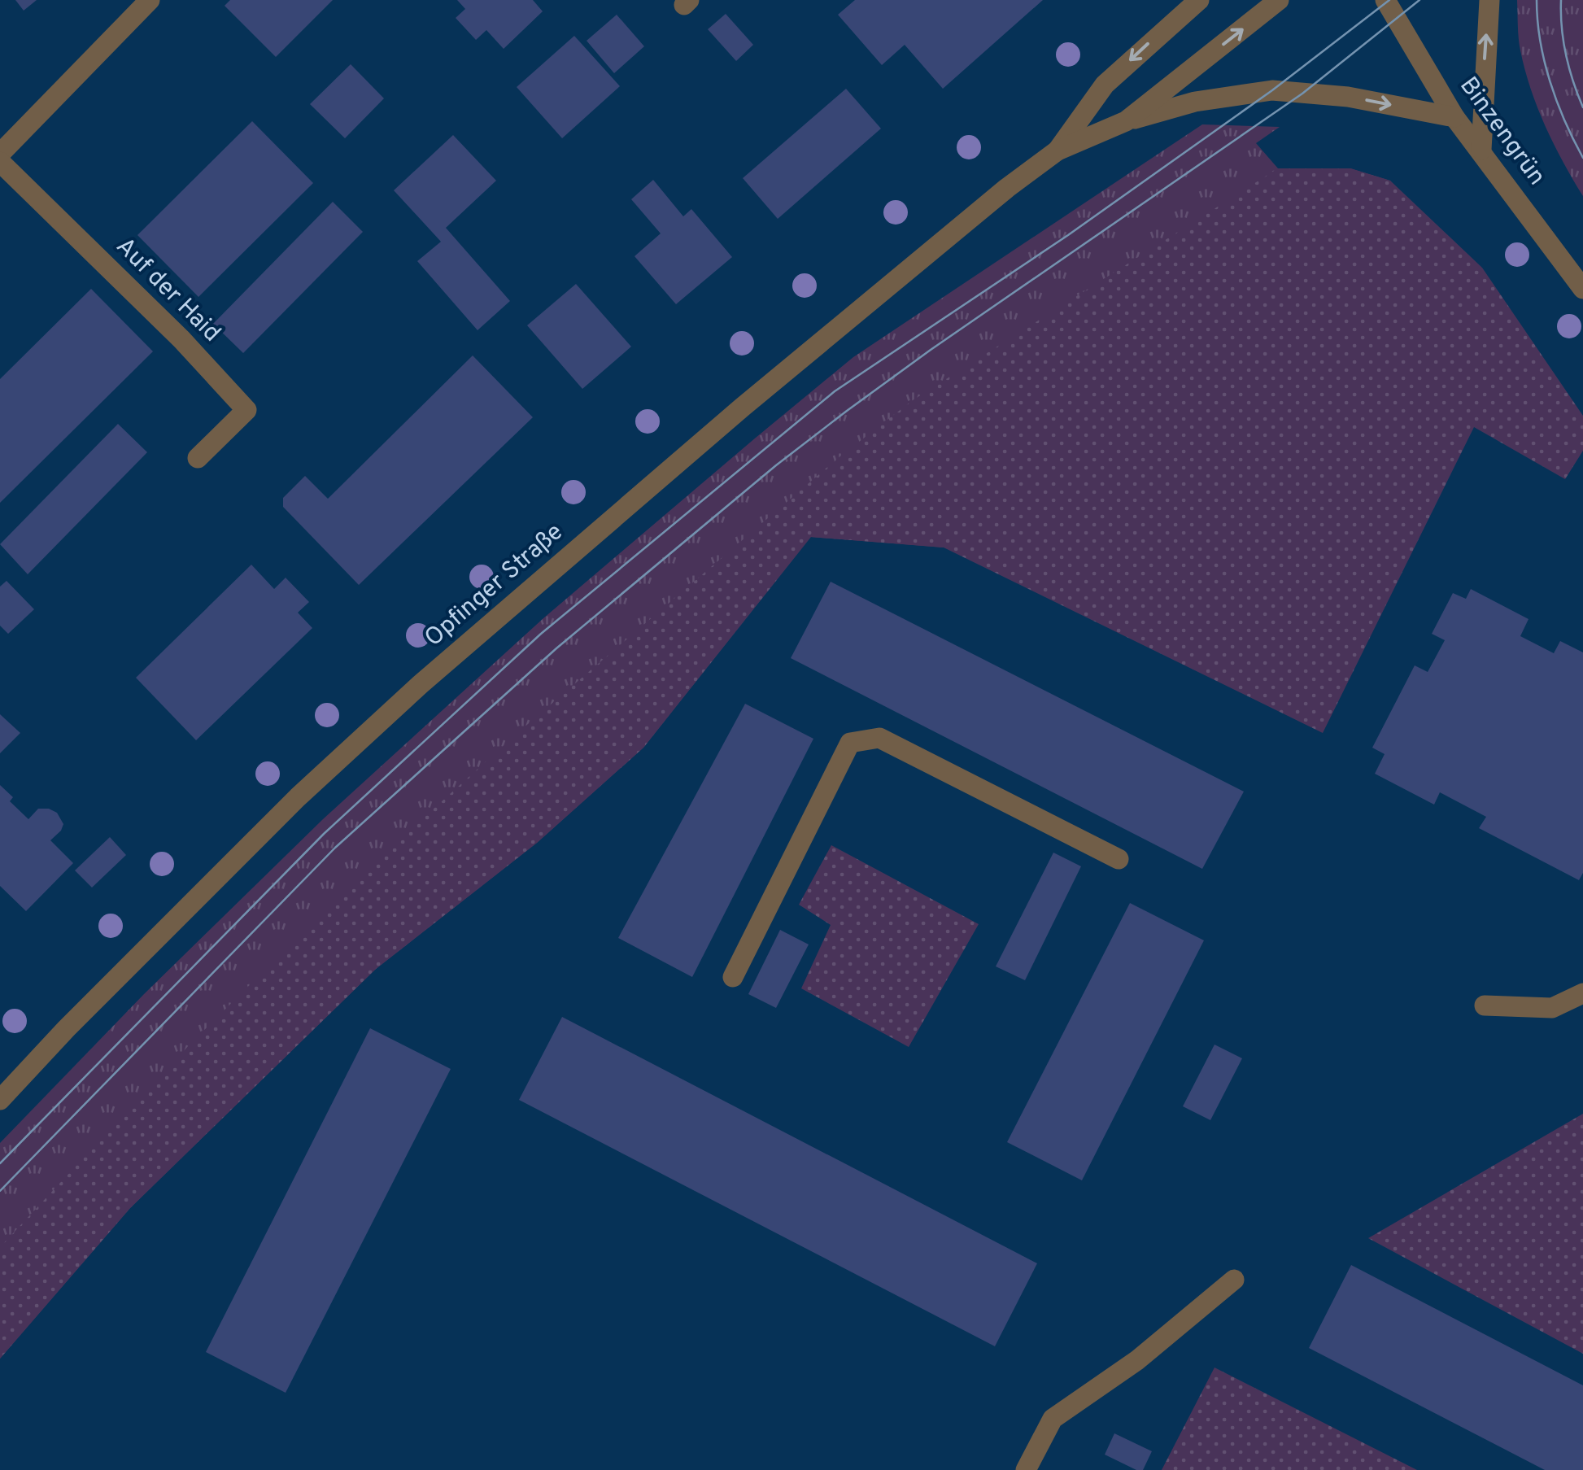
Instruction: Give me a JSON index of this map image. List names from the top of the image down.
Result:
{
  "streets": {
    "street": ["Binzengrün", "Auf der Haid", "Opfinger Straße"]
  }
}
